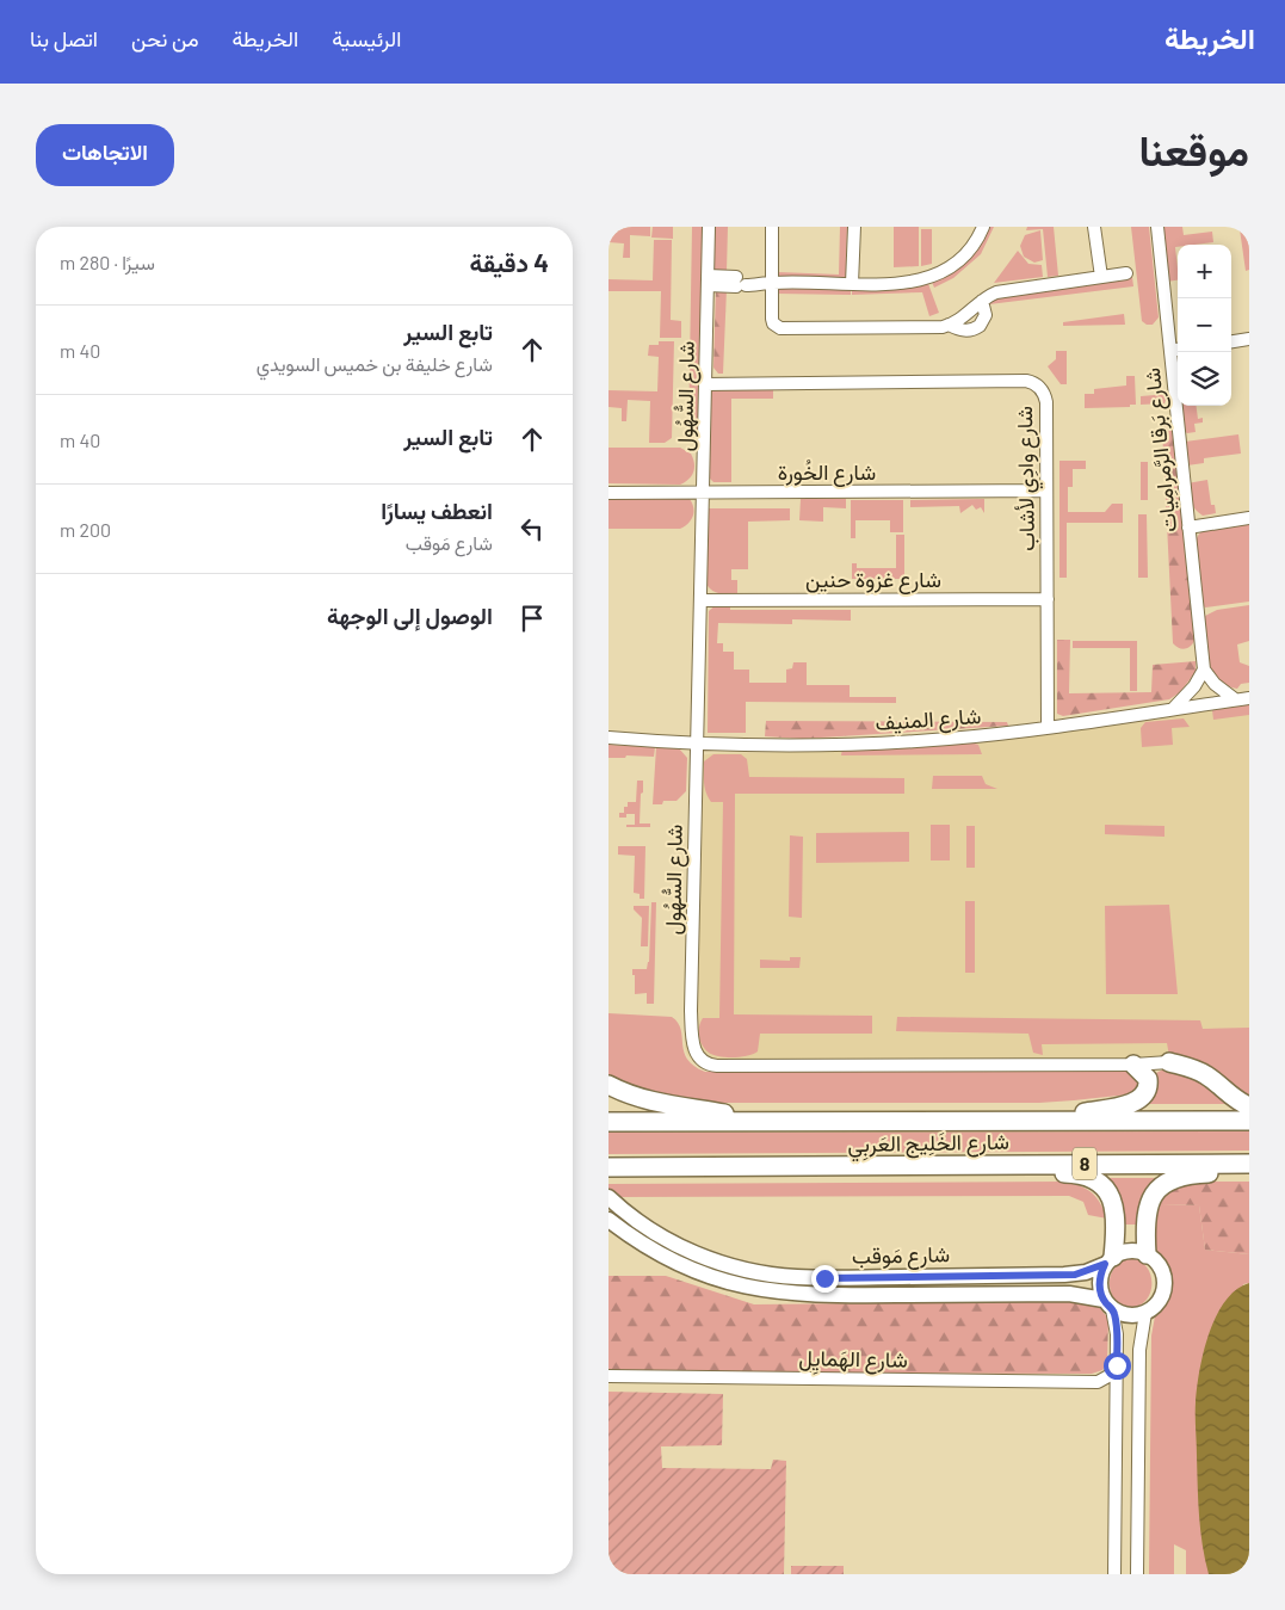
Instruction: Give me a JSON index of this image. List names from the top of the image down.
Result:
{
  "streets": {
    "highway": ["شارع الخَلِيج العَربِي", "8"],
    "main road": ["شارع مَوقب"],
    "street": [
      "شارع السُّهُول",
      "شارع بَرقا الرَّمرامِيات",
      "شارع الخُورة",
      "شارع وادِي لأشاب",
      "شارع غزوة حنين",
      "شارع المنيف",
      "شارع الهَمايِل"
    ]
  },
  "crossings": [
    ["شارع السُّهُول", "شارع الخُورة"],
    ["شارع السُّهُول", "شارع وادِي لأشاب"],
    ["شارع السُّهُول", "شارع غزوة حنين"],
    ["شارع السُّهُول", "شارع المنيف"],
    ["شارع الخُورة", "شارع وادِي لأشاب"],
    ["شارع وادِي لأشاب", "شارع غزوة حنين"],
    ["شارع وادِي لأشاب", "شارع المنيف"]
  ],
  "page": {
    "header": "الخريطة",
    "nav": [
      "الرئيسية",
      "الخريطة",
      "من نحن",
      "اتصل بنا"
    ],
    "title": "موقعنا",
    "buttons": "الاتجاهات",
    "heading": ["4 دقيقة", "سيرًا · 280 m"],
    "map_buttons": ["+", "−"],
    "list": [
      ["تابع السير", "شارع خليفة بن خميس السويدي", "40 m"],
      ["تابع السير", "40 m"],
      ["انعطف يسارًا", "شارع مَوقب", "200 m"],
      "الوصول إلى الوجهة"
    ]
  }
}
